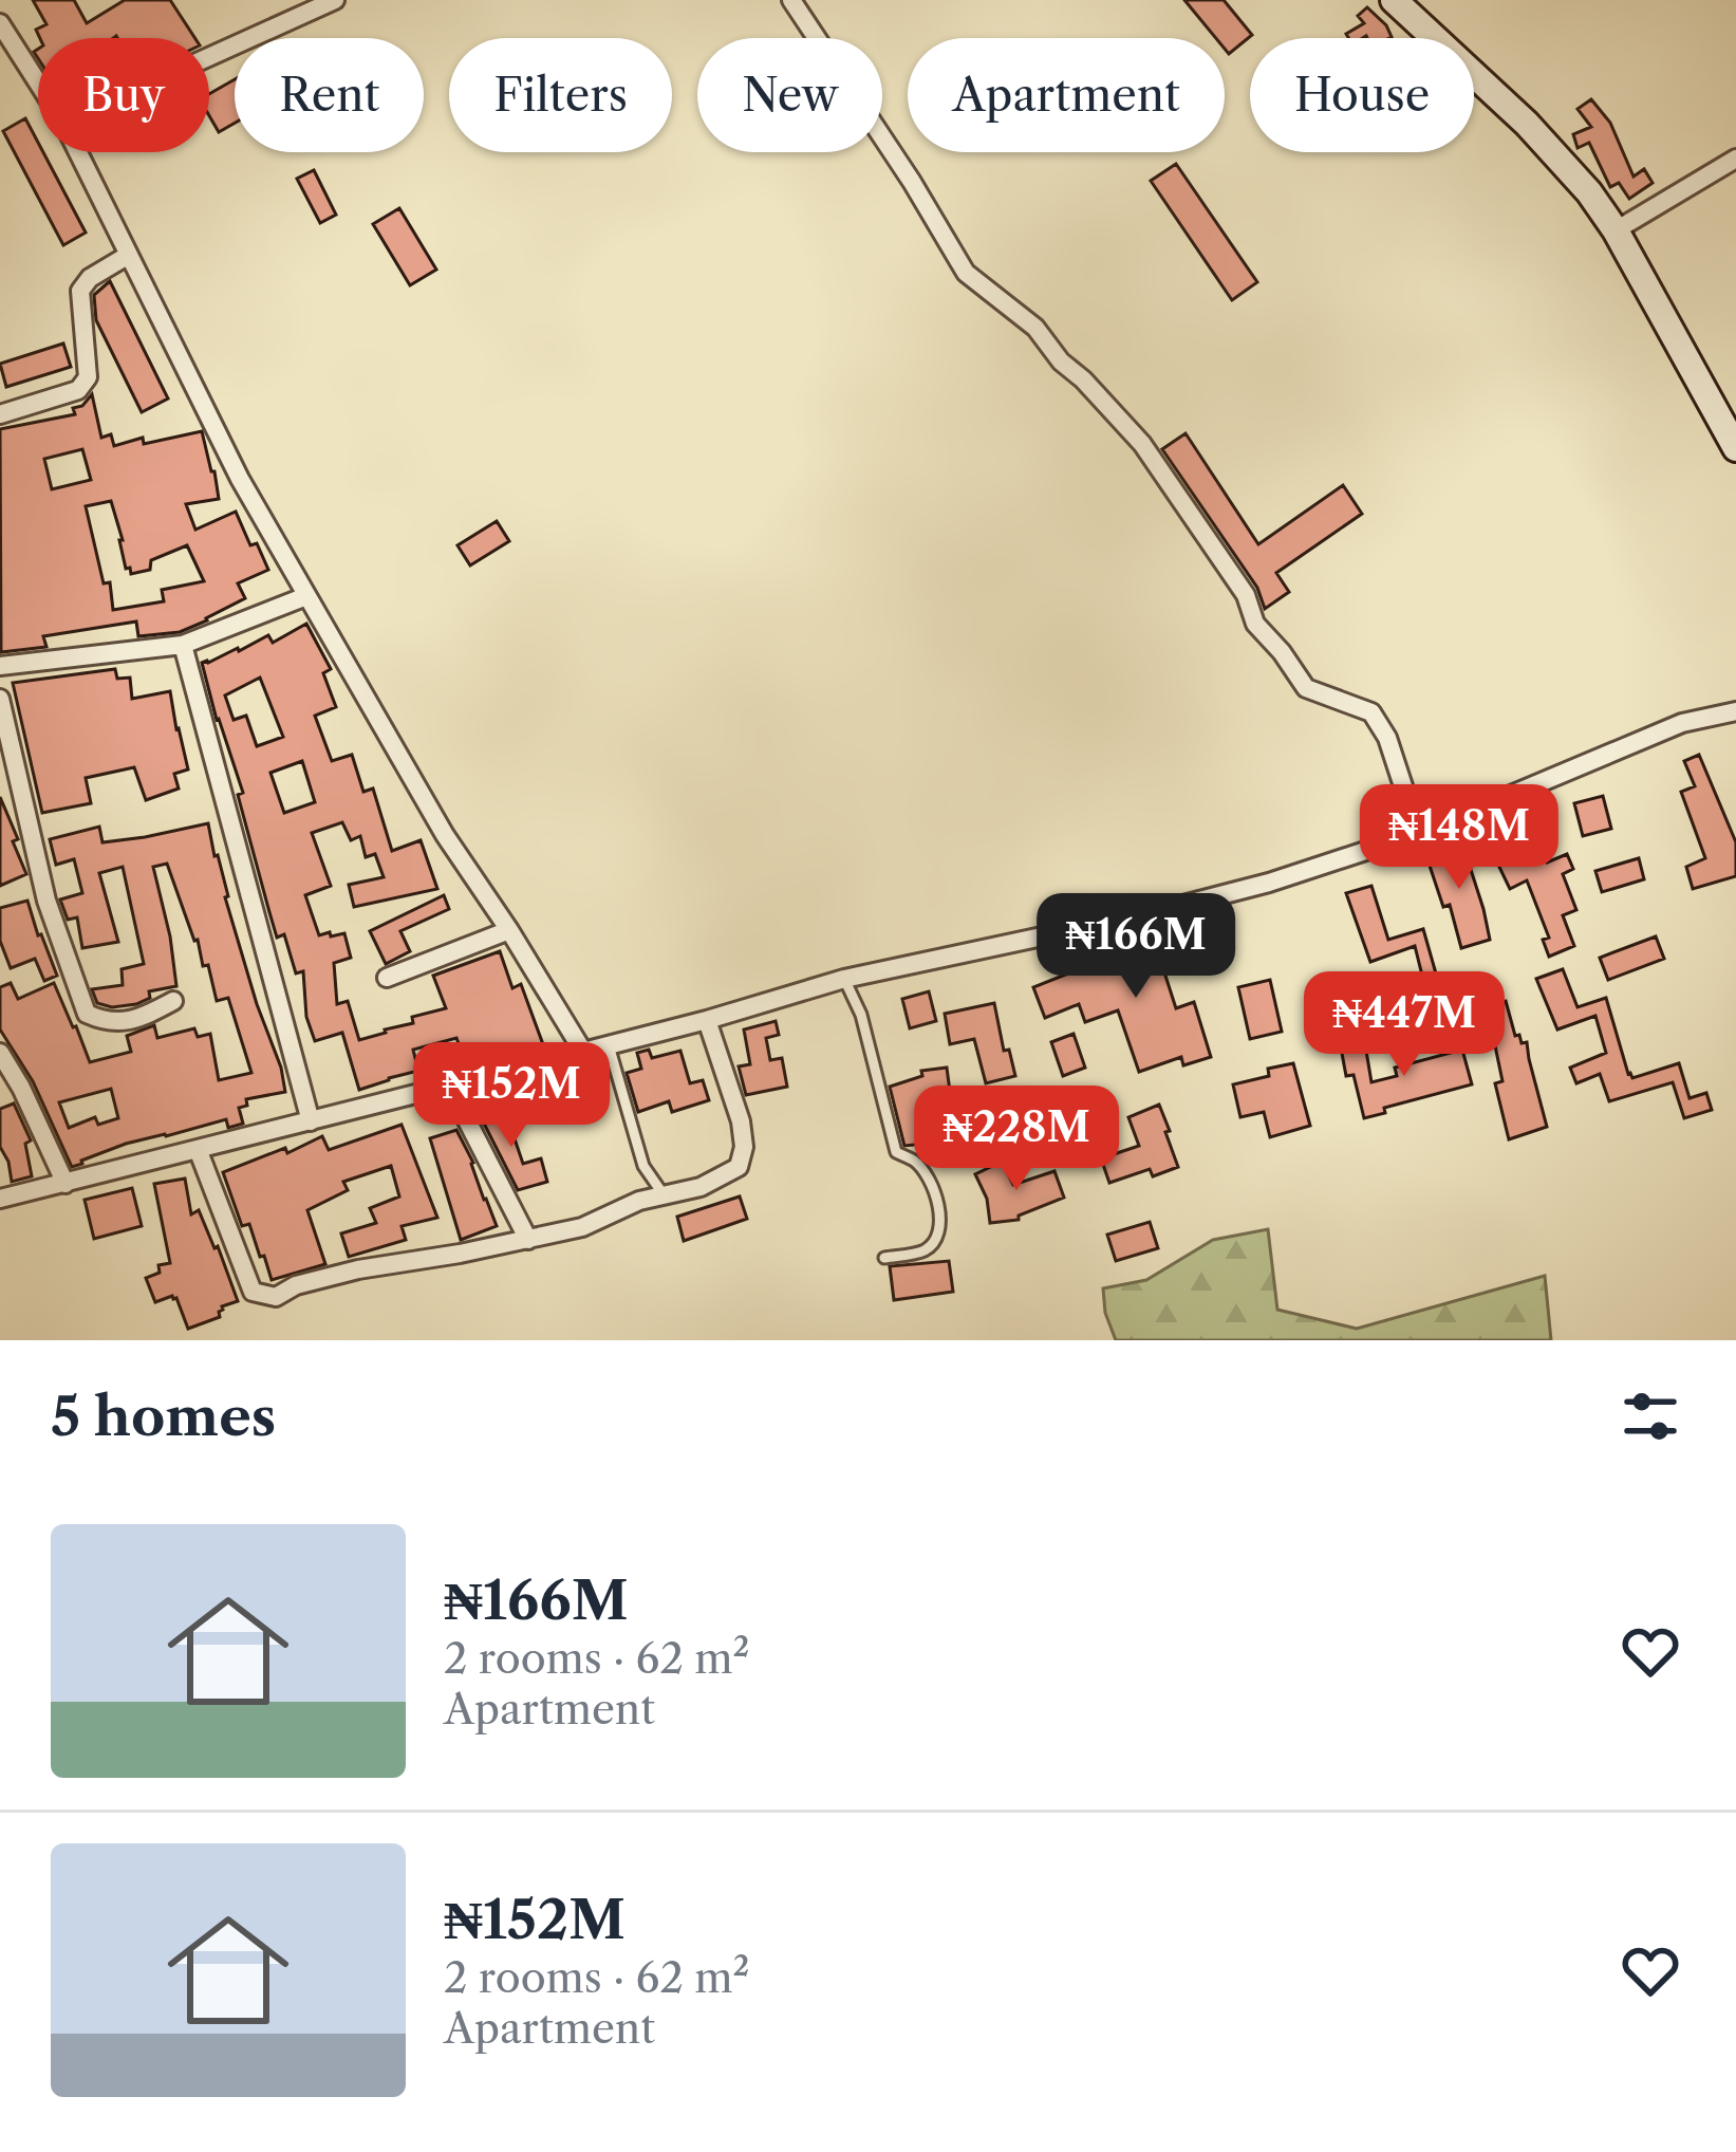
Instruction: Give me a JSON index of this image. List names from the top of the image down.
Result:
{
  "page": {
    "chip": [
      "Buy",
      "Rent",
      "Filters",
      "New",
      "Apartment",
      "House"
    ],
    "price": [
      "₦148M",
      "₦166M",
      "₦447M",
      "₦152M",
      "₦228M"
    ],
    "heading": "5 homes",
    "list": [
      {
        "name": "₦166M",
        "note": "2 rooms · 62 m² · Apartment"
      },
      {
        "name": "₦152M",
        "note": "2 rooms · 62 m² · Apartment"
      }
    ]
  }
}
